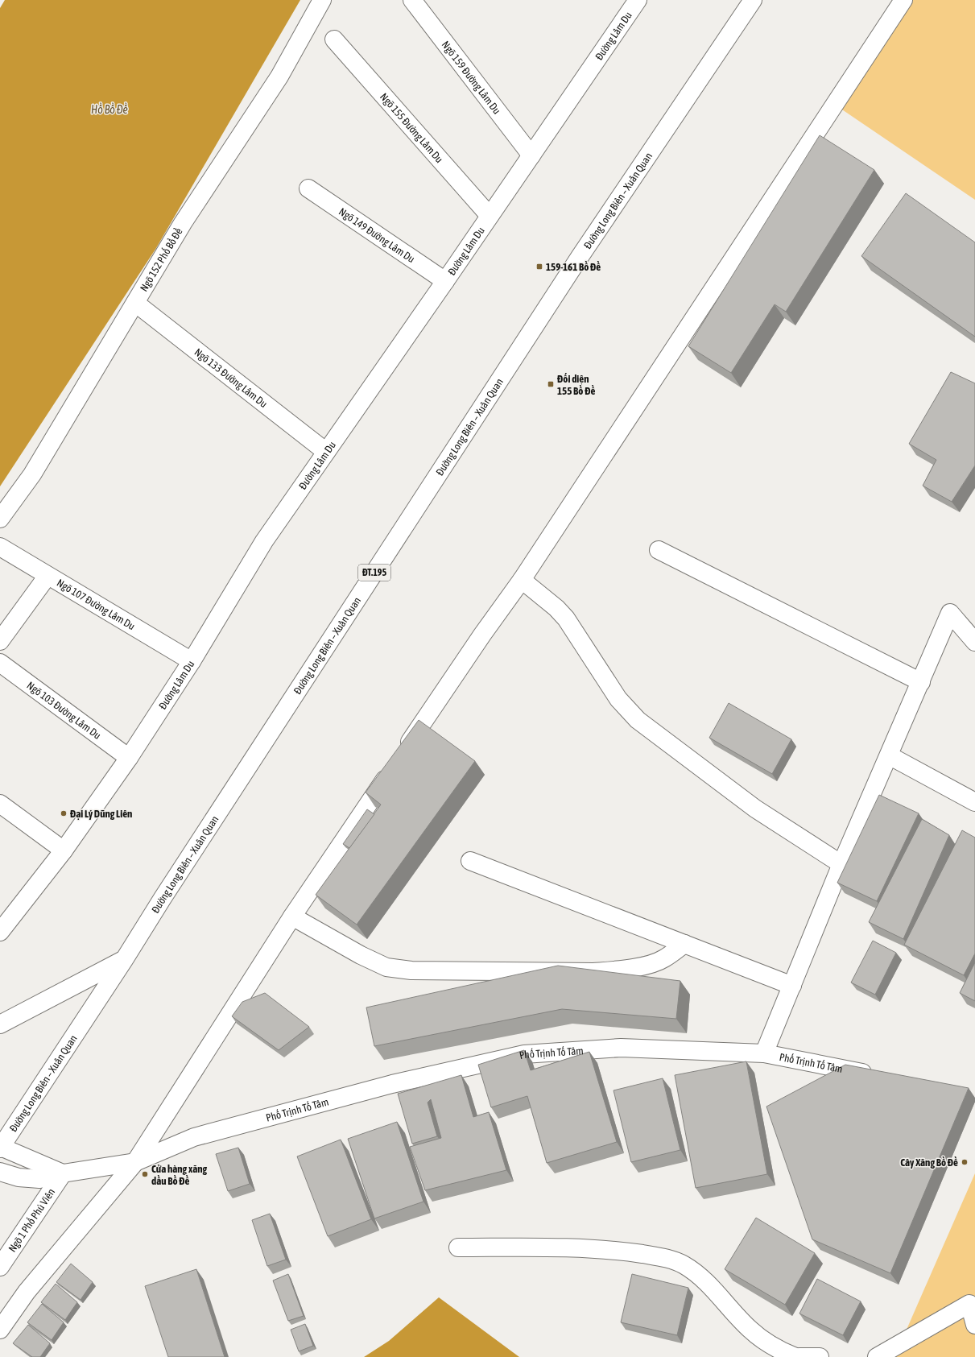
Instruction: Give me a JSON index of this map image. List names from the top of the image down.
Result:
{
  "streets": {
    "street": [
      "Đường Lâm Du",
      "Ngõ 159 Đường Lâm Du",
      "Ngõ 155 Đường Lâm Du",
      "Đường Long Biên – Xuân Quan",
      "Ngõ 149 Đường Lâm Du",
      "Ngõ 152 Phố Bồ Đề",
      "Ngõ 133 Đường Lâm Du",
      "ĐT.195",
      "Ngõ 107 Đường Lâm Du",
      "Ngõ 103 Đường Lâm Du",
      "Phố Trịnh Tố Tâm",
      "Ngõ 1 Phố Phú Viên"
    ]
  },
  "crossings": [
    ["Đường Lâm Du", "Ngõ 159 Đường Lâm Du"],
    ["Đường Lâm Du", "Ngõ 155 Đường Lâm Du"],
    ["Đường Lâm Du", "Ngõ 149 Đường Lâm Du"],
    ["Đường Lâm Du", "Ngõ 133 Đường Lâm Du"],
    ["Đường Lâm Du", "Ngõ 107 Đường Lâm Du"],
    ["Đường Lâm Du", "Ngõ 103 Đường Lâm Du"],
    ["Ngõ 152 Phố Bồ Đề", "Ngõ 133 Đường Lâm Du"],
    ["Phố Trịnh Tố Tâm", "Ngõ 1 Phố Phú Viên"]
  ],
  "water": ["Hồ Bồ Đề"],
  "places": {
    "transit": ["159-161 Bồ Đề", "Đối diện 155 Bồ Đề"],
    "other": ["Đại Lý Dũng Liên", "Cây Xăng Bồ Đề", "Cửa hàng xăng dầu Bồ Đề"]
  }
}
